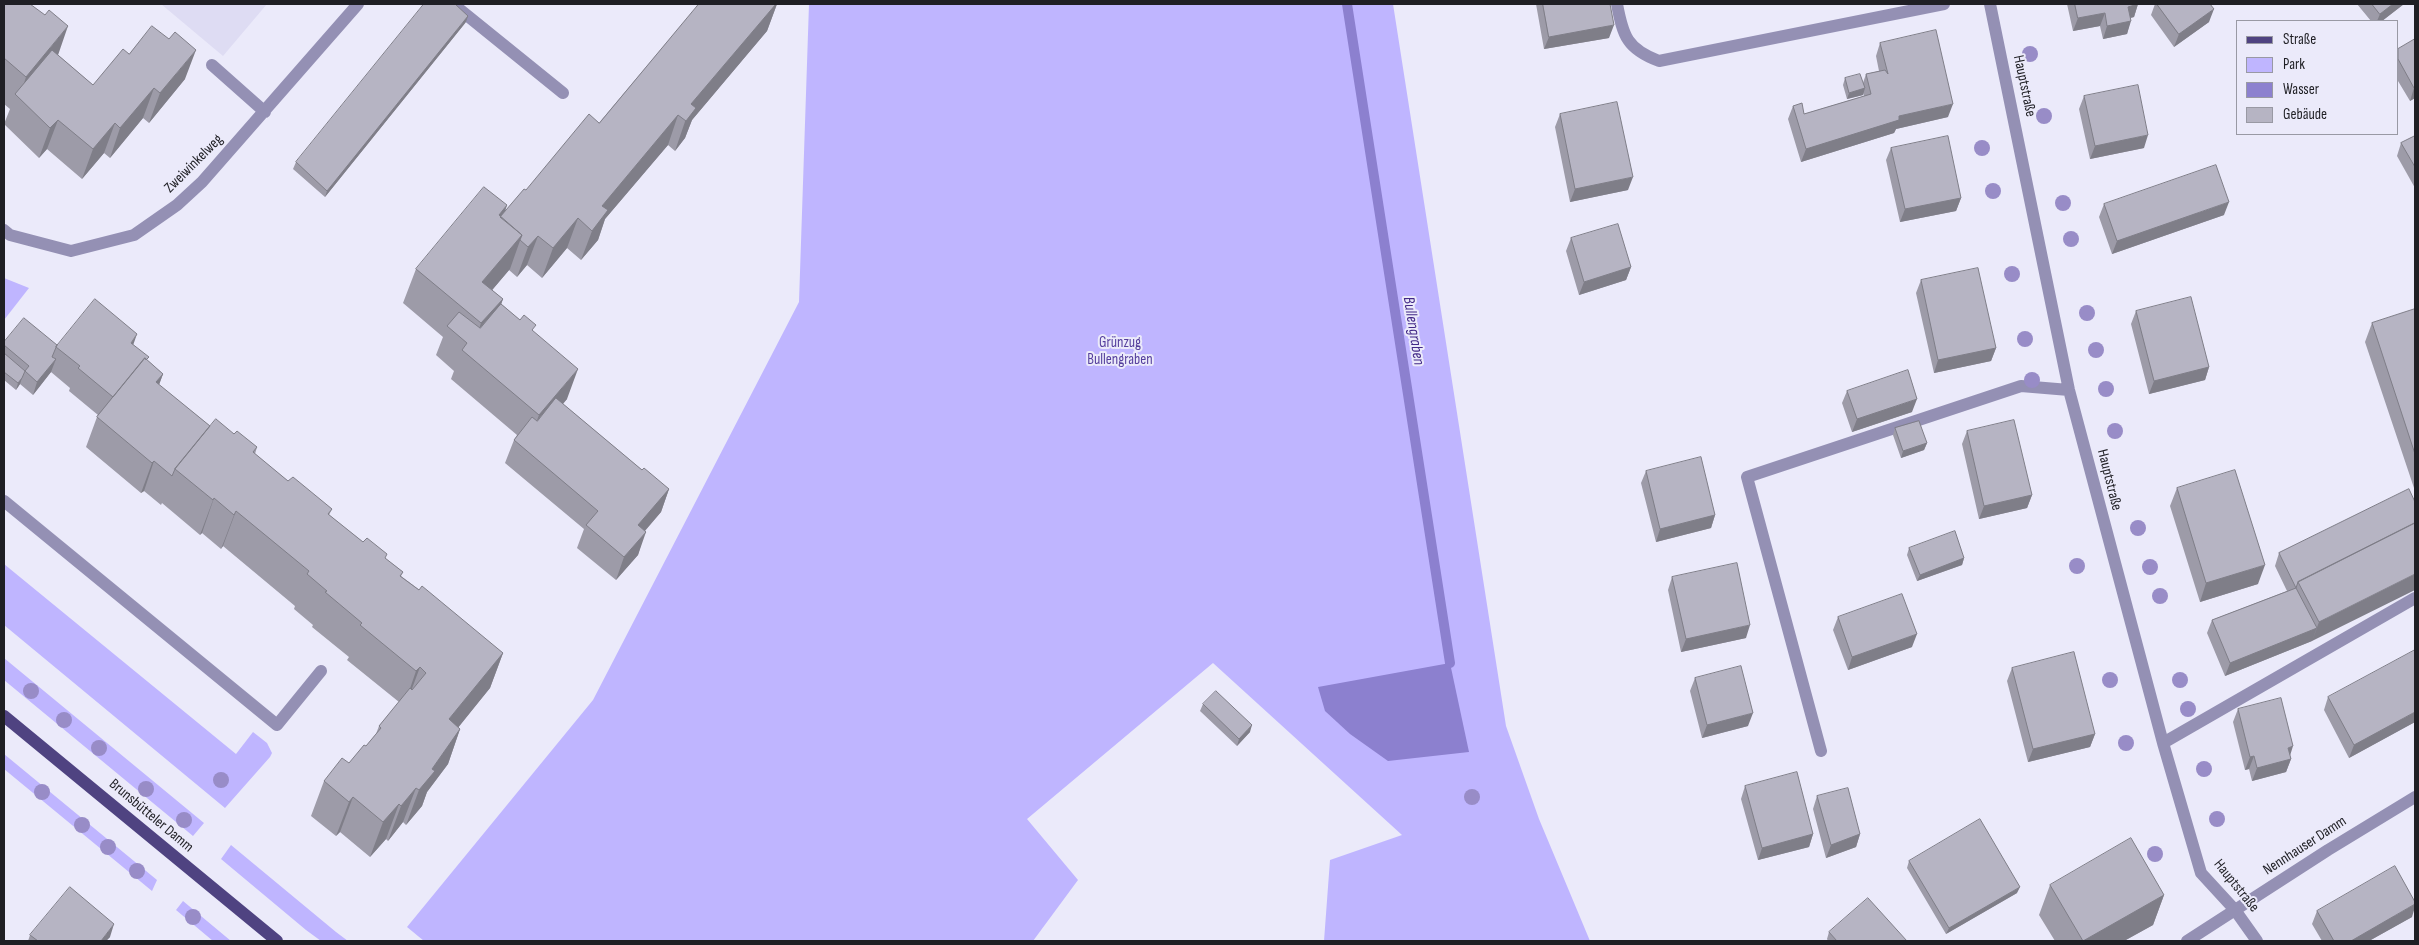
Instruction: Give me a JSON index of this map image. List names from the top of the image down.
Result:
{
  "streets": {
    "main road": ["Brunsbütteler Damm"],
    "street": ["Hauptstraße", "Zweiwinkelweg", "Nennhauser Damm"]
  },
  "crossings": [
    ["Hauptstraße", "Nennhauser Damm"]
  ],
  "water": ["Bullengraben"],
  "parks": ["Grünzug Bullengraben"],
  "legend": [
    "Straße",
    "Park",
    "Wasser",
    "Gebäude"
  ]
}
